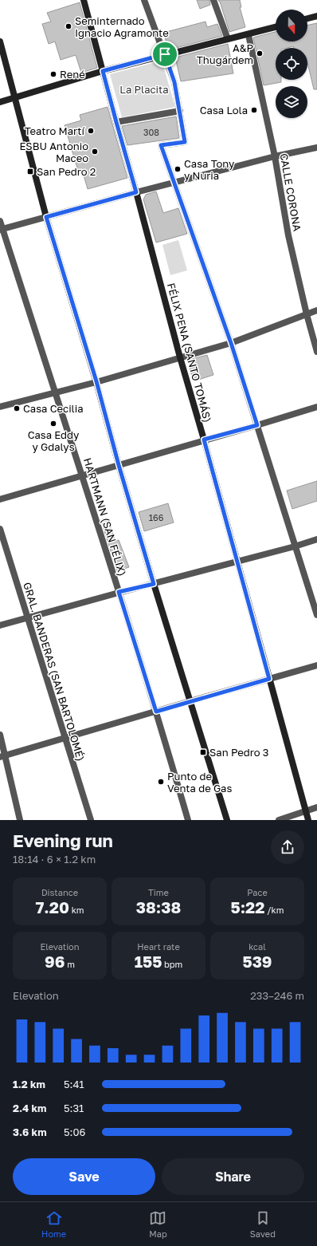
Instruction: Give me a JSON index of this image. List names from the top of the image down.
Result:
{
  "streets": {
    "street": [
      "CALLE CORONA",
      "FÉLIX PENA (SANTO TOMÁS)",
      "HARTMANN (SAN FÉLIX)",
      "GRAL. BANDERAS (SAN BARTOLOMÉ)"
    ]
  },
  "parks": ["La Placita"],
  "places": {
    "other": [
      "Seminternado Ignacio Agramonte",
      "A&P Thugárdem",
      "René",
      "Casa Lola",
      "Teatro Martí",
      "ESBU Antonio Maceo",
      "Casa Tony y Nuria",
      "Casa Cecilia",
      "Casa Eddy y Gdalys",
      "Punto de Venta de Gas"
    ],
    "transit": ["San Pedro 2", "San Pedro 3"]
  },
  "house_numbers": ["308", "166"],
  "north": "bottom",
  "page": {
    "heading": ["Evening run", "18:14 · 6 × 1.2 km"],
    "stats": [
      ["Distance", "7.20 km"],
      ["Time", "38:38"],
      ["Pace", "5:22 /km"],
      ["Elevation", "96 m"],
      ["Heart rate", "155 bpm"],
      ["kcal", "539"]
    ],
    "chart": ["Elevation", "233–246 m"],
    "list": [
      {
        "name": "1.2 km",
        "note": "5:41"
      },
      {
        "name": "2.4 km",
        "note": "5:31"
      },
      {
        "name": "3.6 km",
        "note": "5:06"
      }
    ],
    "buttons": ["Save", "Share"],
    "tabs": ["Home", "Map", "Saved"]
  }
}
